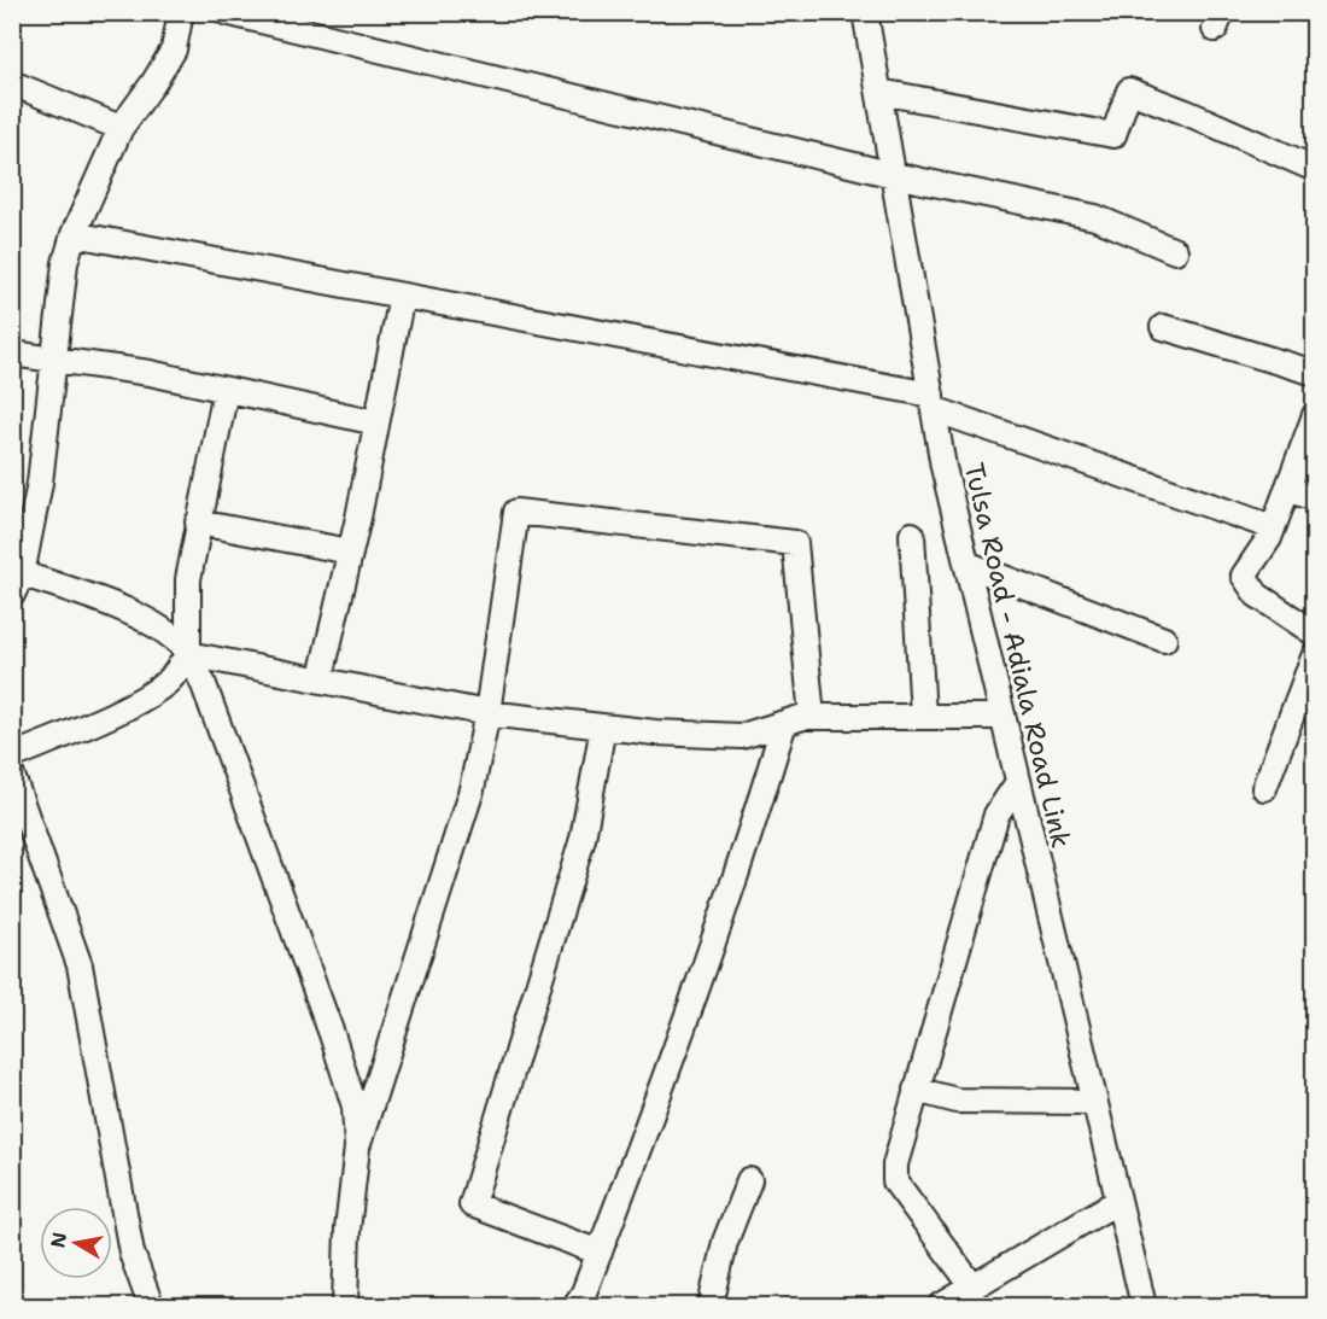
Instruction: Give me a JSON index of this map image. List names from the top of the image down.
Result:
{
  "streets": {
    "street": ["Tulsa Road - Adiala Road Link"]
  },
  "north": "left"
}
